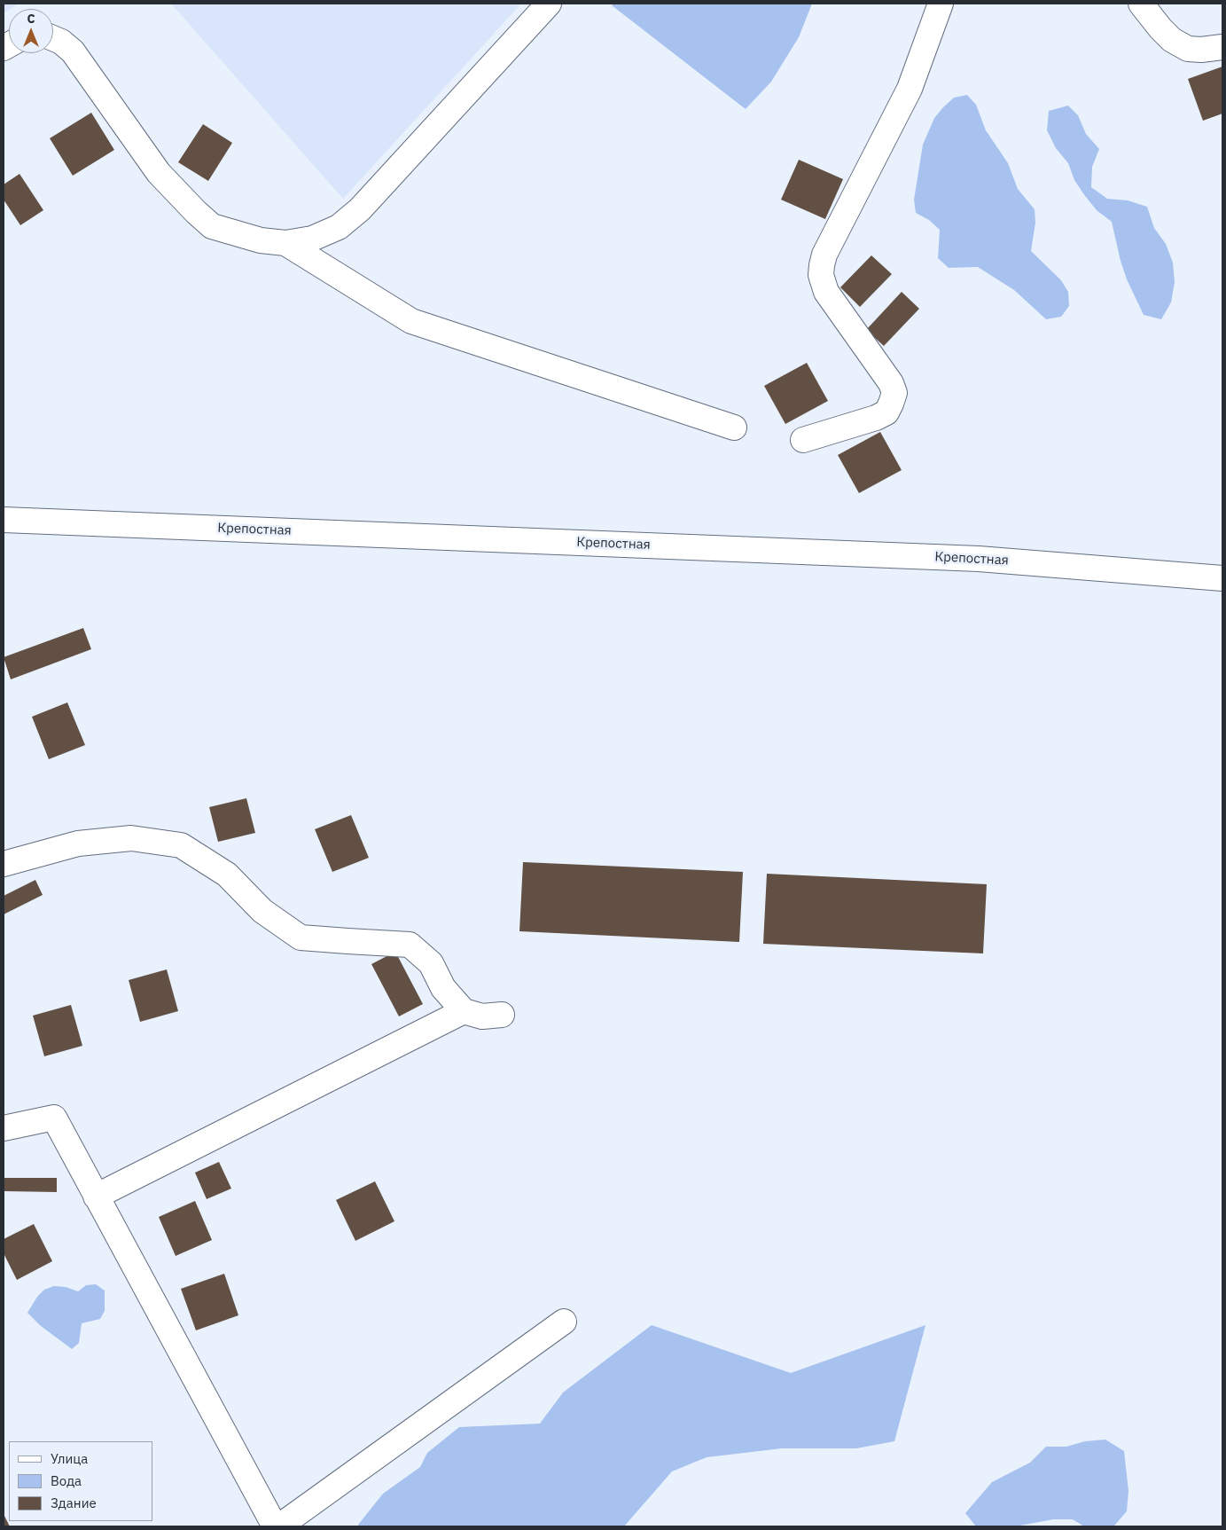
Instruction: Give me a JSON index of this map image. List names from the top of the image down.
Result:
{
  "streets": {
    "street": ["Крепостная"]
  },
  "legend": ["Улица", "Вода", "Здание"],
  "north": "top"
}
